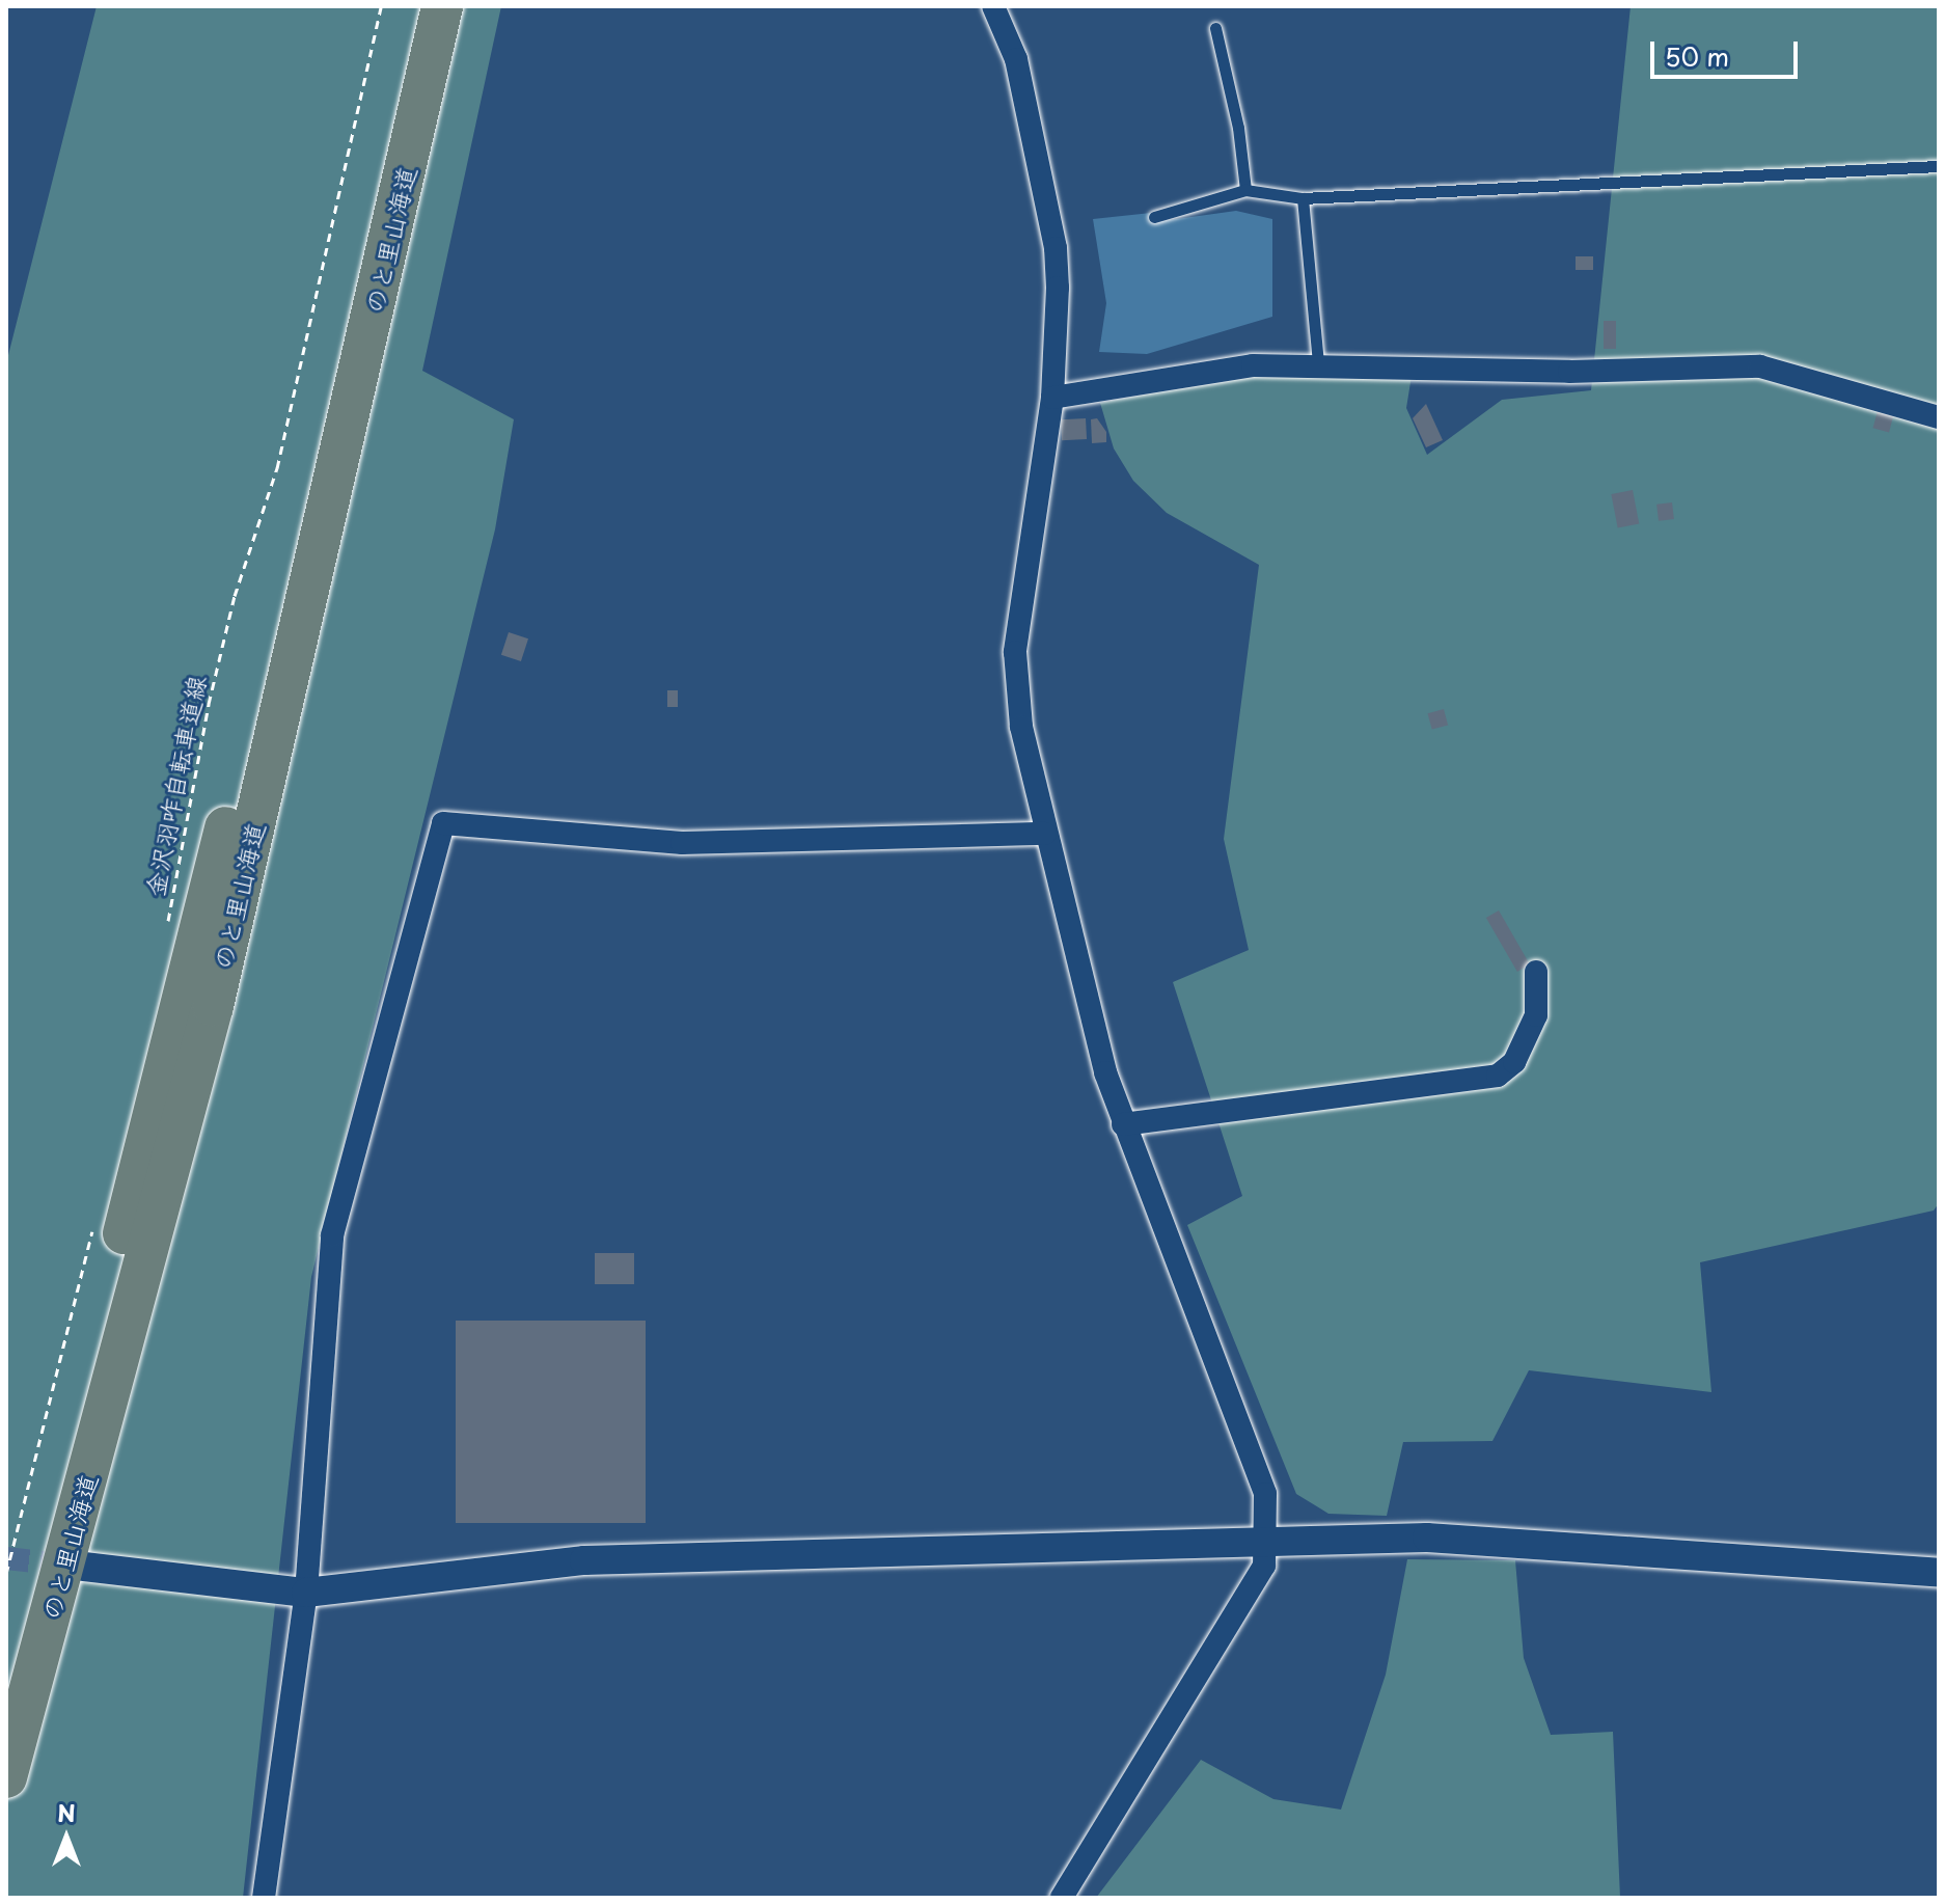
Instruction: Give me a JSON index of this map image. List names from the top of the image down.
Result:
{
  "streets": {
    "highway": ["のと里山海道"],
    "path": ["金沢羽咋自転車道線"]
  },
  "scale_bar": "50 m",
  "north": "top"
}
